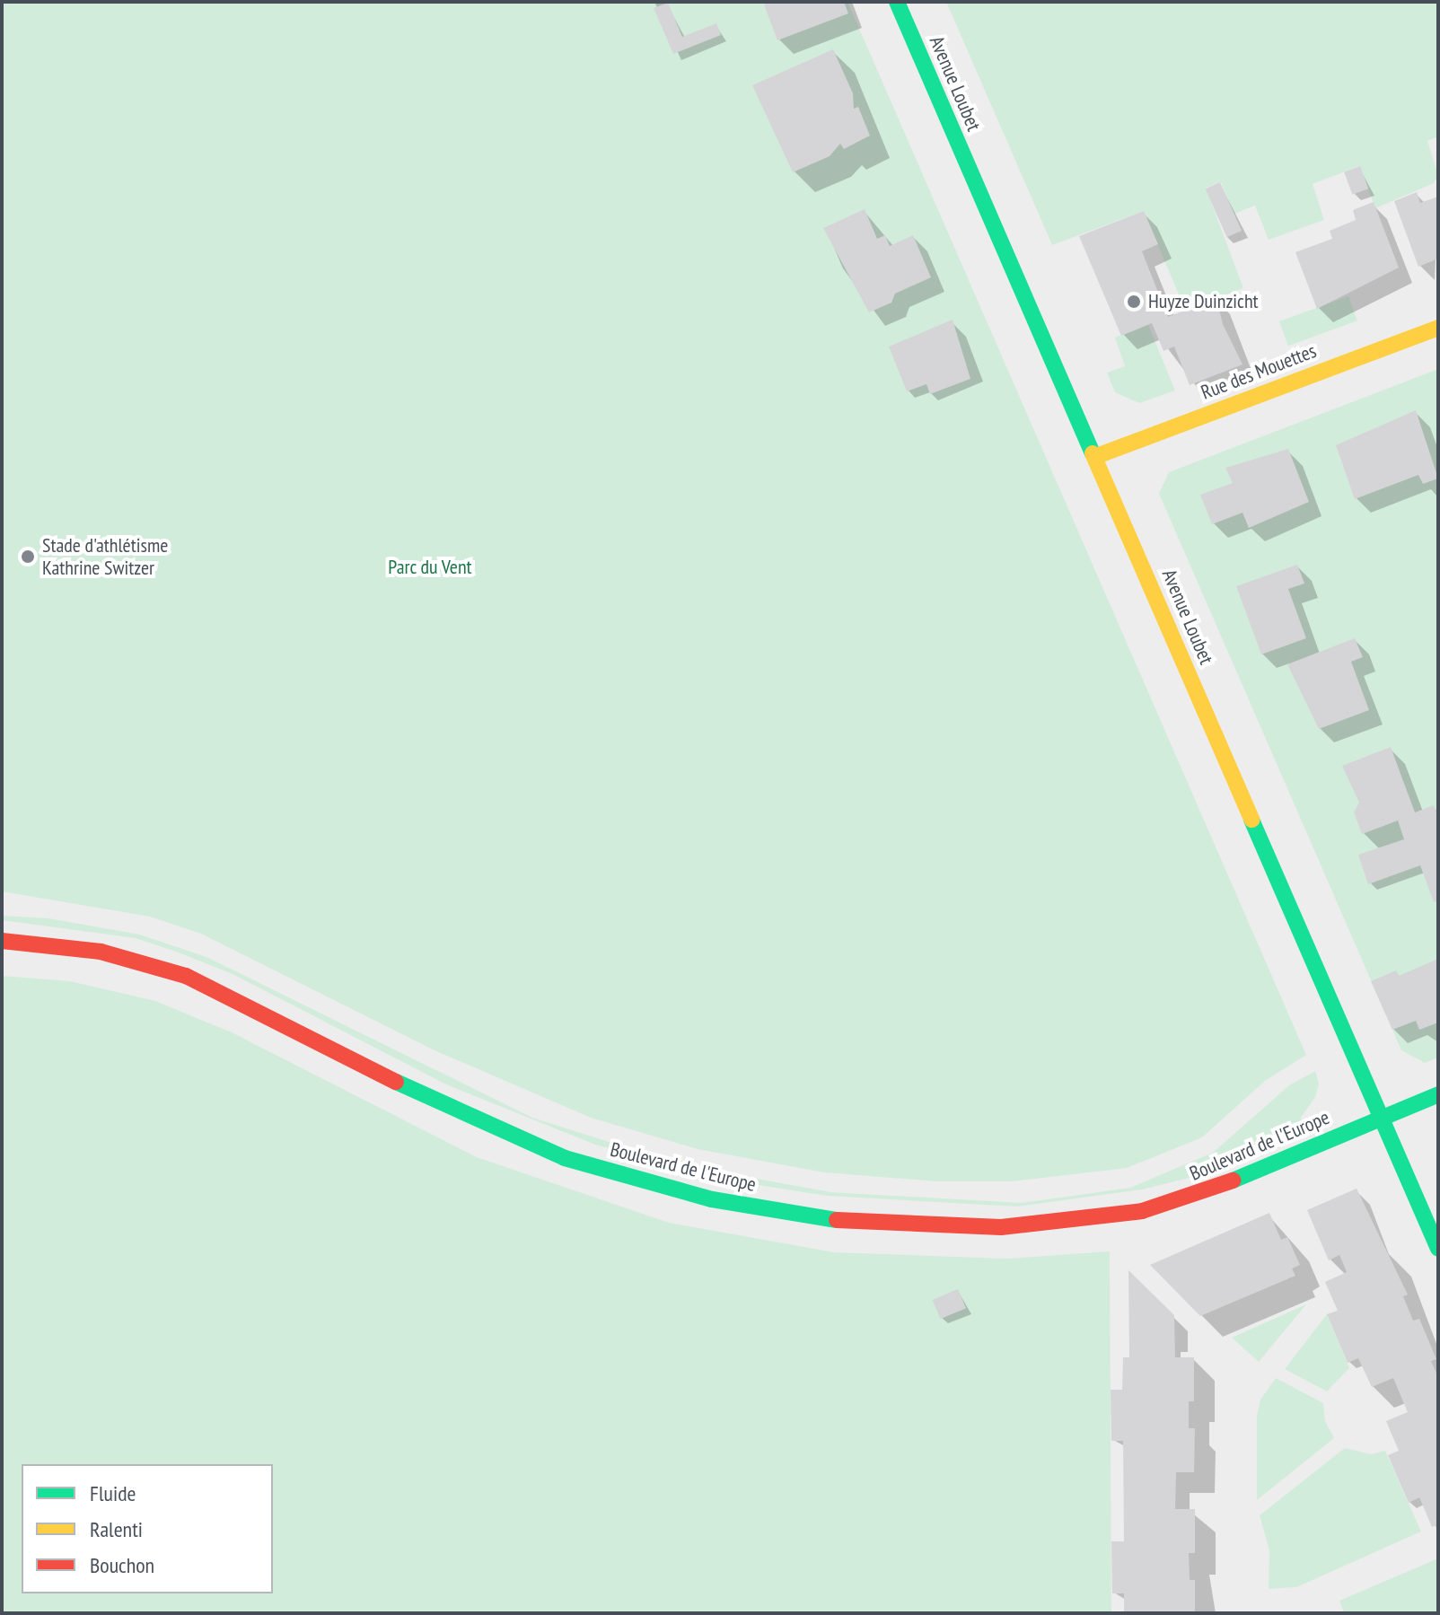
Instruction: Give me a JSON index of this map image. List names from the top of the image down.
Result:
{
  "streets": {
    "street": ["Avenue Loubet", "Rue des Mouettes", "Boulevard de l'Europe"]
  },
  "crossings": [
    ["Avenue Loubet", "Rue des Mouettes"],
    ["Avenue Loubet", "Boulevard de l'Europe"]
  ],
  "parks": ["Parc du Vent"],
  "places": ["Huyze Duinzicht", "Stade d'athlétisme Kathrine Switzer"],
  "legend": ["Fluide", "Ralenti", "Bouchon"]
}
